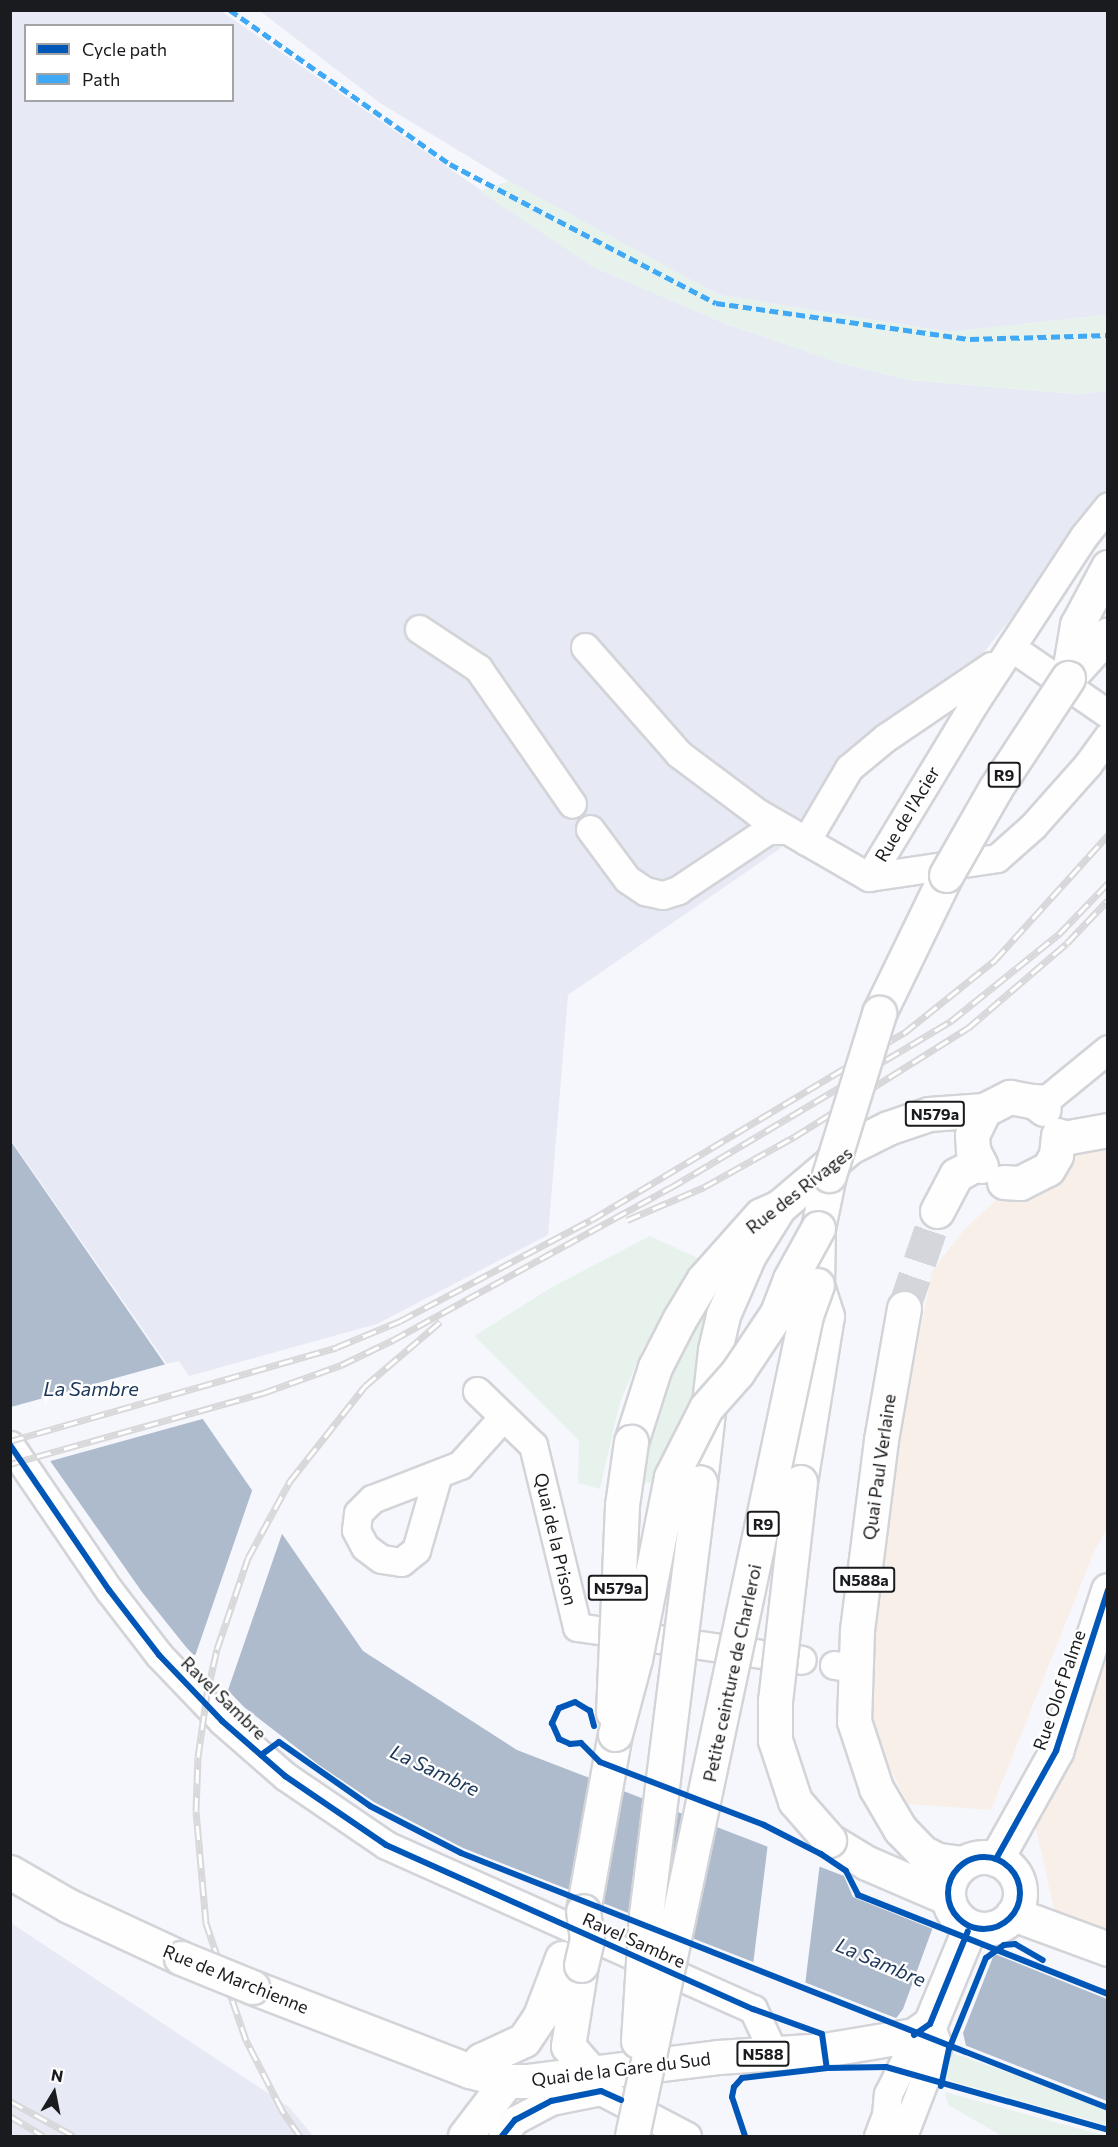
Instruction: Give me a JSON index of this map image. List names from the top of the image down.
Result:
{
  "streets": {
    "main road": [
      "R9",
      "N579a",
      "Rue des Rivages",
      "Quai Paul Verlaine",
      "N588a",
      "Petite ceinture de Charleroi",
      "Rue Olof Palme",
      "Rue de Marchienne",
      "N588",
      "Quai de la Gare du Sud"
    ],
    "street": ["Rue de l'Acier", "Quai de la Prison", "Ravel Sambre"]
  },
  "crossings": [
    ["N579a", "Rue des Rivages"],
    ["N579a", "Petite ceinture de Charleroi"],
    ["N579a", "Rue de Marchienne"],
    ["N579a", "Quai de la Gare du Sud"],
    ["Quai Paul Verlaine", "N588a"],
    ["Quai Paul Verlaine", "Rue Olof Palme"],
    ["N588a", "Rue Olof Palme"],
    ["Petite ceinture de Charleroi", "Quai de la Gare du Sud"],
    ["Ravel Sambre", "Quai de la Gare du Sud"],
    ["Rue de Marchienne", "Quai de la Gare du Sud"]
  ],
  "water": ["La Sambre"],
  "legend": ["Cycle path", "Path"],
  "north": "top"
}
